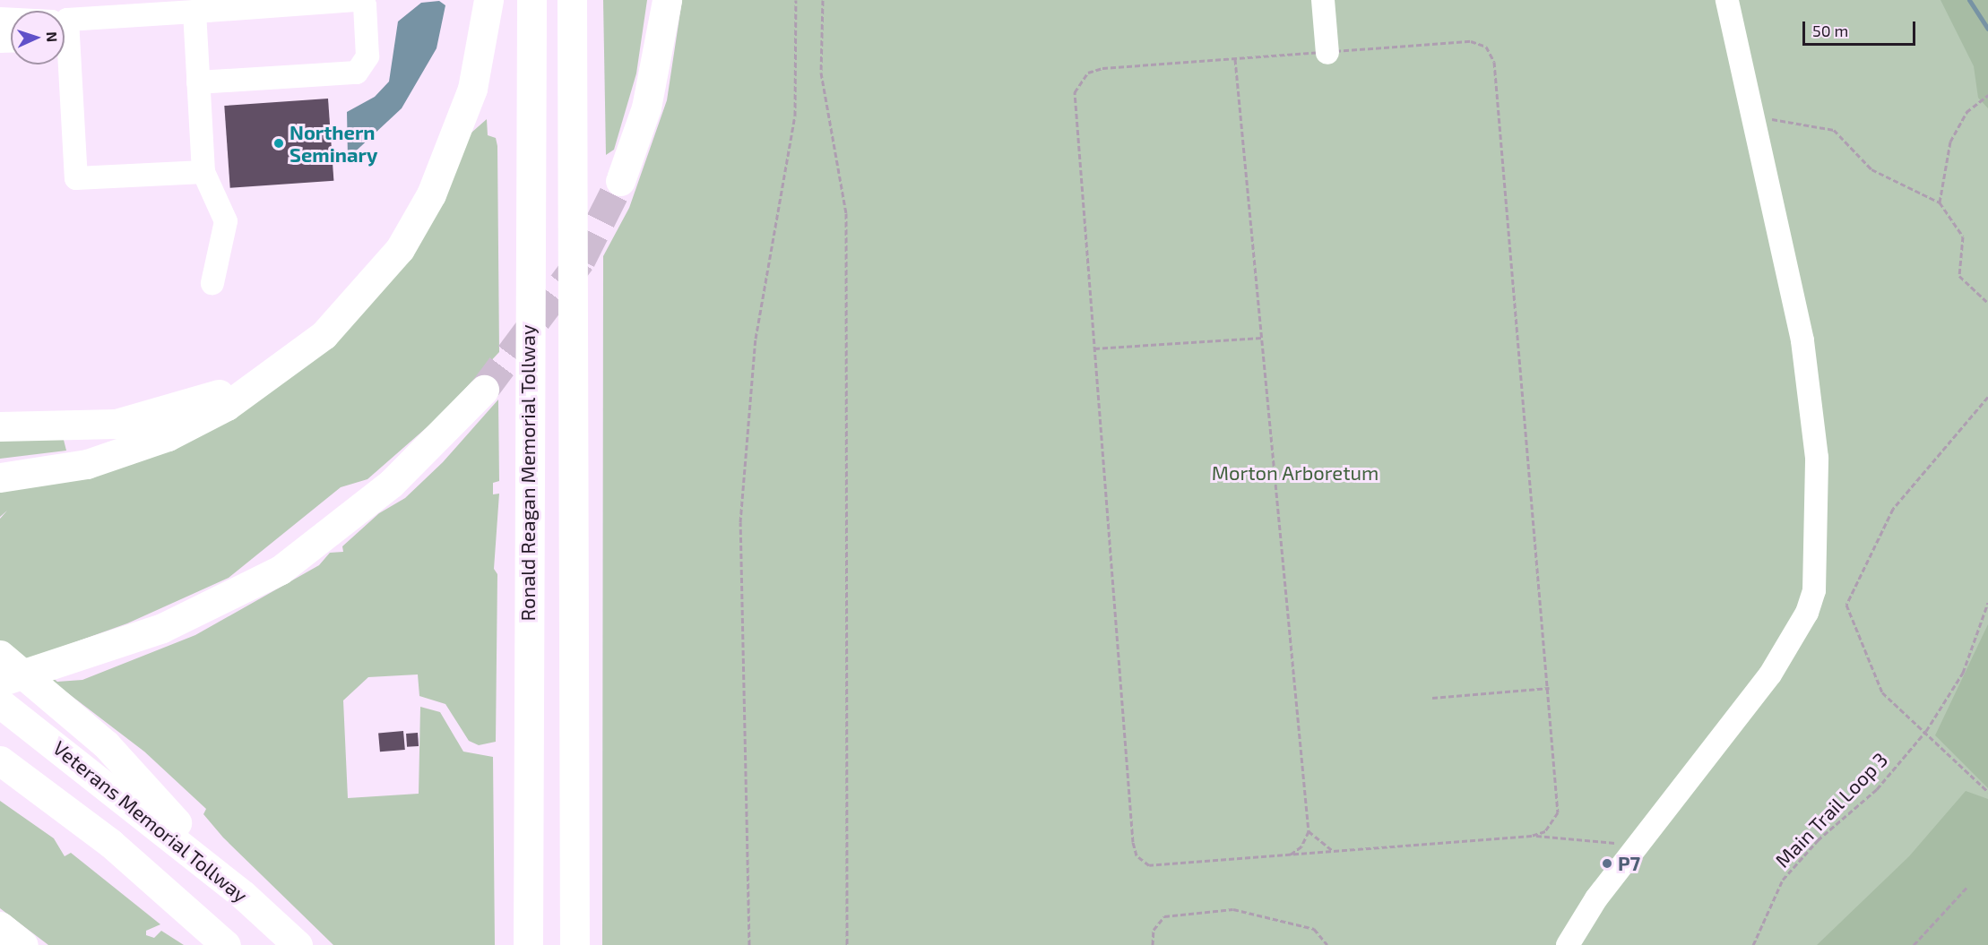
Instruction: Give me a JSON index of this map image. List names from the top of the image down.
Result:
{
  "streets": {
    "highway": ["Ronald Reagan Memorial Tollway", "Veterans Memorial Tollway"],
    "path": ["Main Trail Loop 3"]
  },
  "parks": ["Morton Arboretum"],
  "places": ["Northern Seminary", "P7"],
  "scale_bar": "50 m",
  "north": "right"
}
